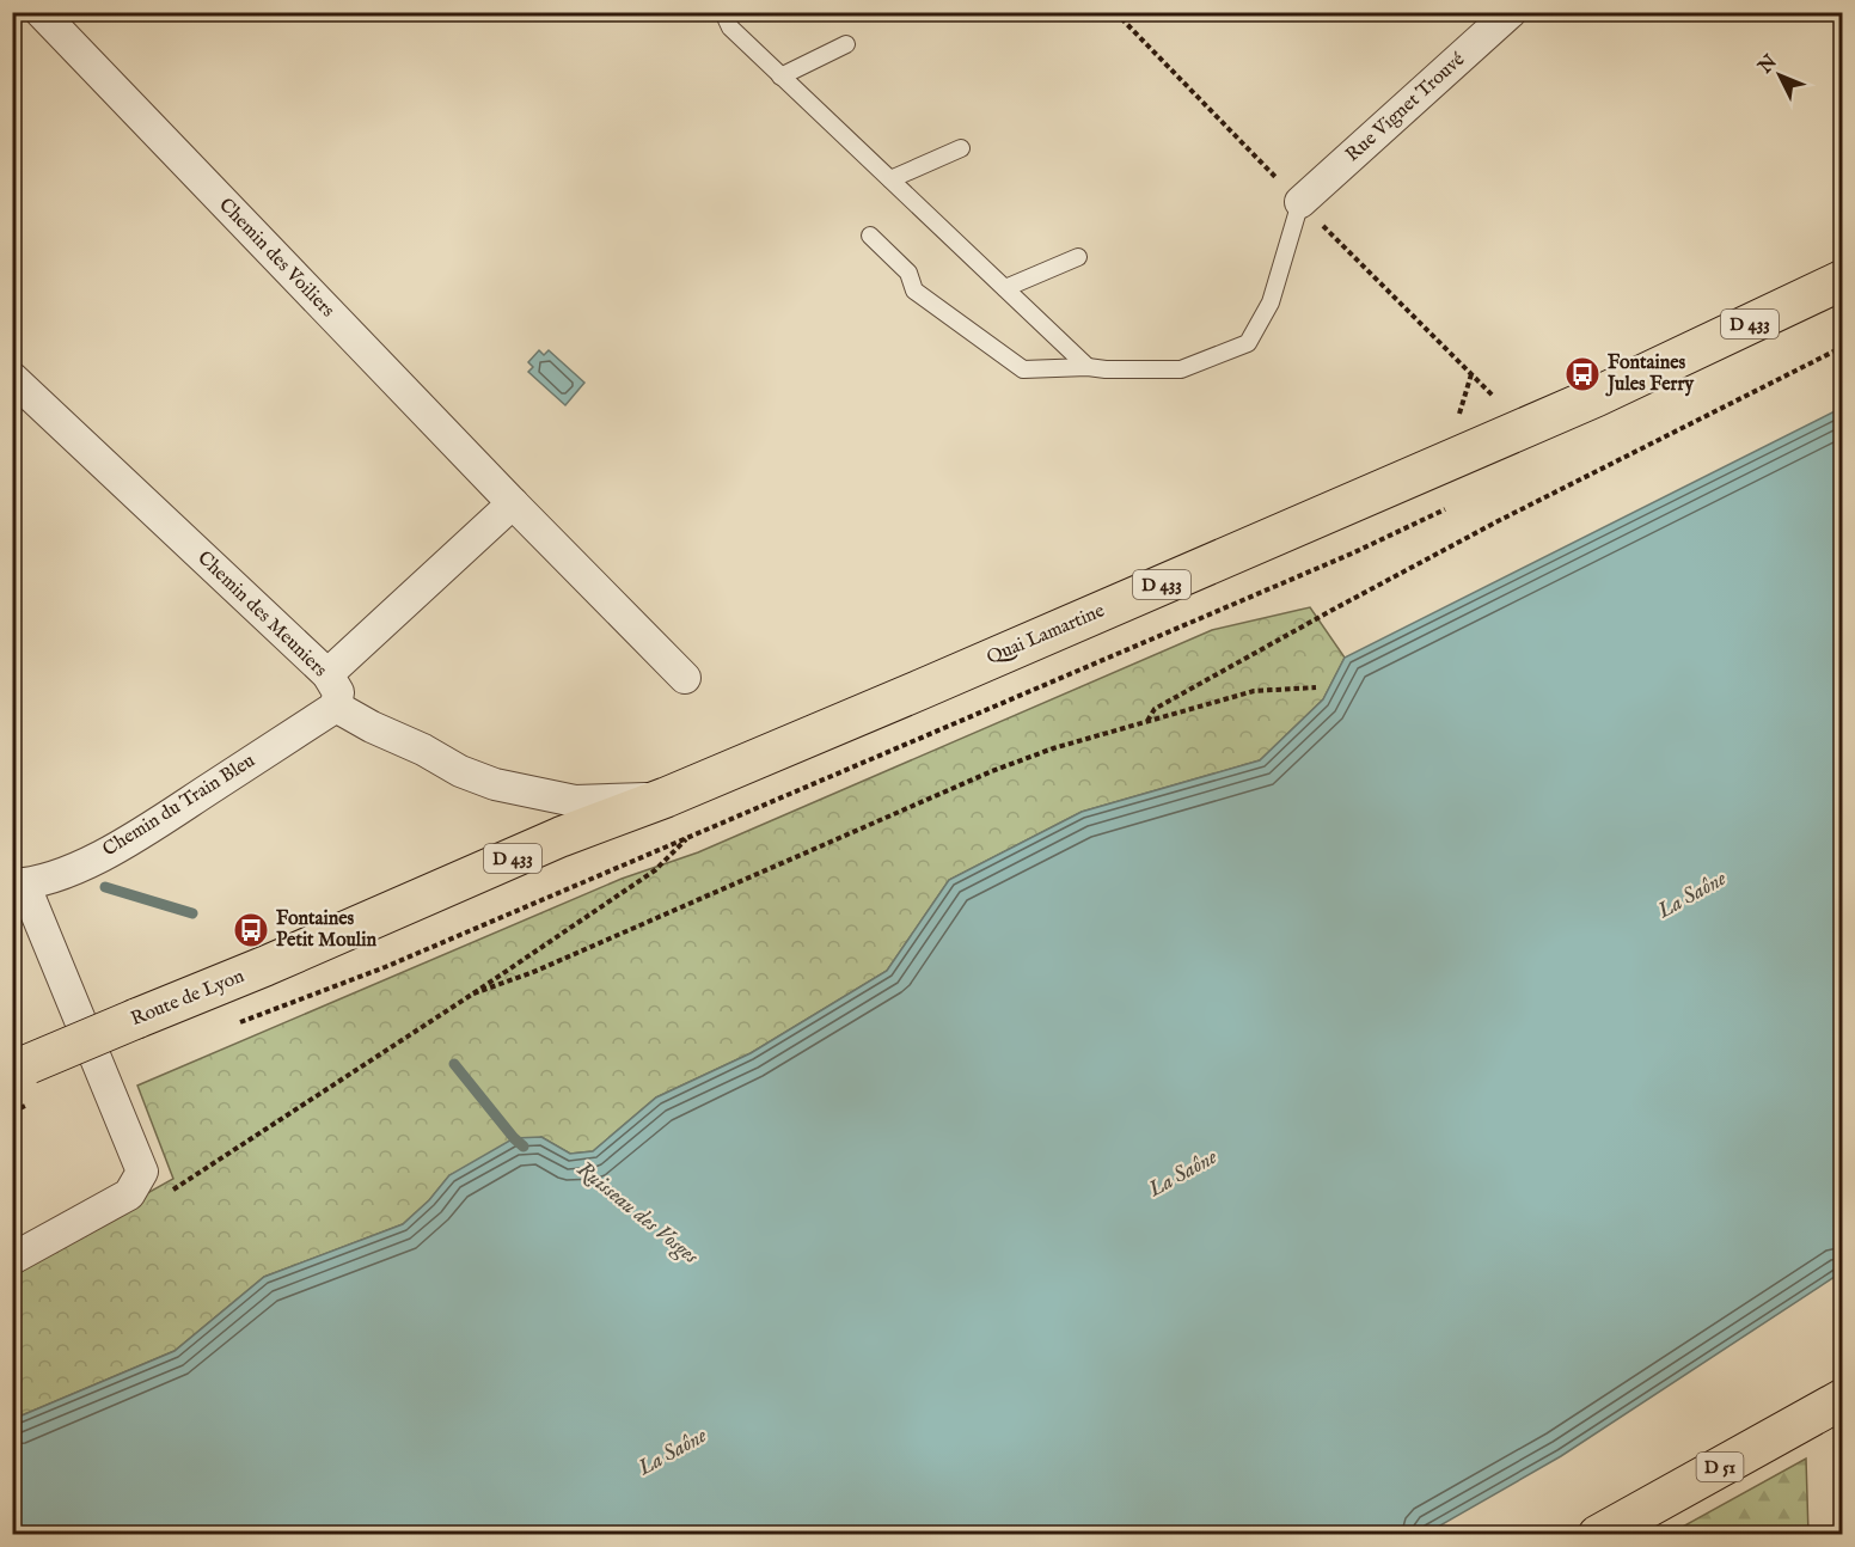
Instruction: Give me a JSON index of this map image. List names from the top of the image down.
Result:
{
  "streets": {
    "main road": [
      "D 433",
      "Quai Lamartine",
      "Route de Lyon",
      "D 51"
    ],
    "street": [
      "Rue Vignet Trouvé",
      "Chemin des Voiliers",
      "Chemin des Meuniers",
      "Chemin du Train Bleu"
    ]
  },
  "crossings": [
    ["Chemin des Meuniers", "Chemin du Train Bleu"],
    ["Quai Lamartine", "Route de Lyon"]
  ],
  "water": ["La Saône", "Ruisseau des Vosges"],
  "places": {
    "bus stop": ["Fontaines Jules Ferry", "Fontaines Petit Moulin"]
  },
  "north": "top left"
}
